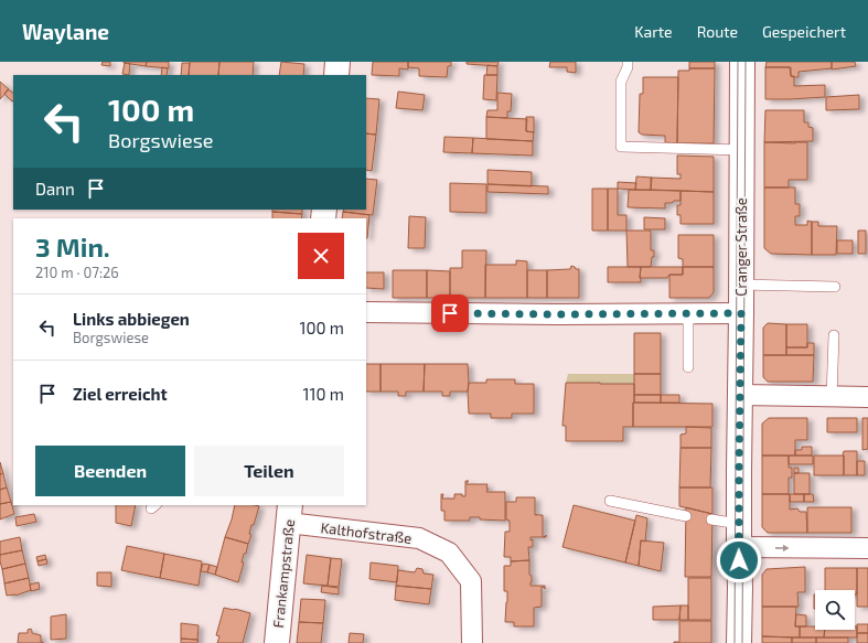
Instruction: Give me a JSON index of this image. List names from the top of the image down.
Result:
{
  "streets": {
    "main road": ["Cranger Straße", "Frankampstraße"],
    "street": ["Kalthofstraße"]
  },
  "crossings": [
    ["Kalthofstraße", "Frankampstraße"]
  ],
  "page": {
    "header": "Waylane",
    "nav": ["Karte", "Route", "Gespeichert"],
    "turn": ["100 m", "Borgswiese"],
    "then": "Dann",
    "heading": ["3 Min.", "210 m · 07:26"],
    "list": [
      {
        "name": "Links abbiegen",
        "note": "Borgswiese",
        "value": "100 m"
      },
      {
        "name": "Ziel erreicht",
        "value": "110 m"
      }
    ],
    "buttons": ["Beenden", "Teilen"]
  }
}
